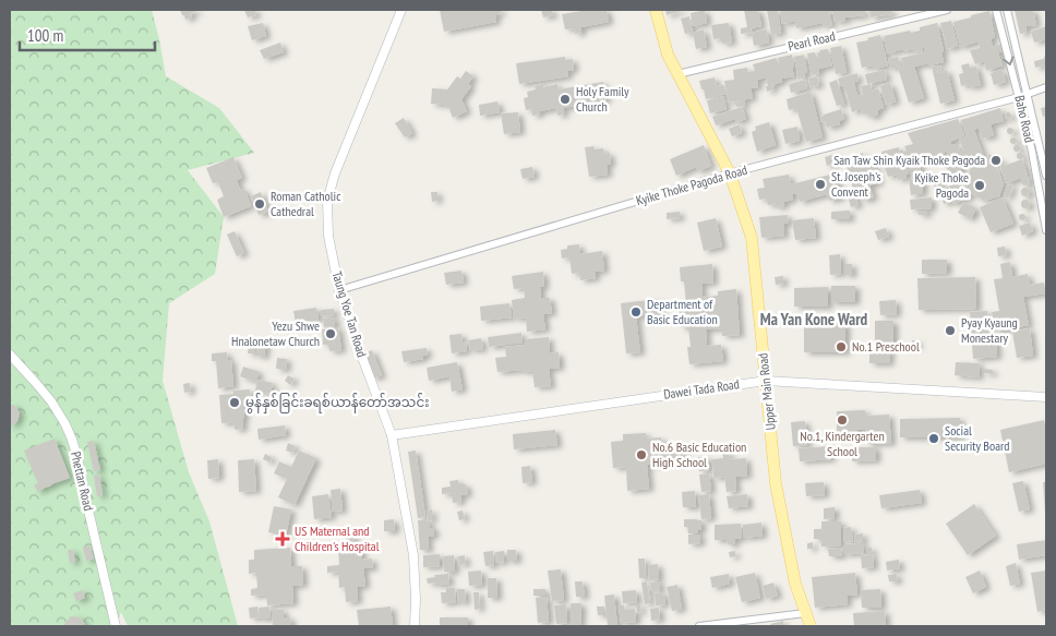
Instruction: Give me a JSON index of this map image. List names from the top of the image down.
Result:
{
  "streets": {
    "main road": ["Upper Main Road"],
    "street": [
      "Pearl Road",
      "Baho Road",
      "Kyike Thoke Pagoda Road",
      "Taung Yoe Tan Road",
      "Dawei Tada Road",
      "Phettan Road"
    ]
  },
  "crossings": [
    ["Pearl Road", "Upper Main Road"],
    ["Baho Road", "Kyike Thoke Pagoda Road"],
    ["Kyike Thoke Pagoda Road", "Taung Yoe Tan Road"],
    ["Kyike Thoke Pagoda Road", "Upper Main Road"],
    ["Taung Yoe Tan Road", "Dawei Tada Road"],
    ["Dawei Tada Road", "Upper Main Road"]
  ],
  "districts": ["Ma Yan Kone Ward"],
  "places": {
    "other": [
      "Holy Family Church",
      "San Taw Shin Kyaik Thoke Pagoda",
      "St. Joseph's Convent",
      "Kyike Thoke Pagoda",
      "Roman Catholic Cathedral",
      "Department of Basic Education",
      "Pyay Kyaung Monestary",
      "Yezu Shwe Hnalonetaw Church",
      "No.1 Preschool",
      "မွန်နှစ်ခြင်းခရစ်ယာန်တော်အသင်း",
      "No.1, Kindergarten School",
      "Social Security Board",
      "No.6 Basic Education High School"
    ],
    "health": ["US Maternal and Children's Hospital"]
  },
  "scale_bar": "100 m"
}
